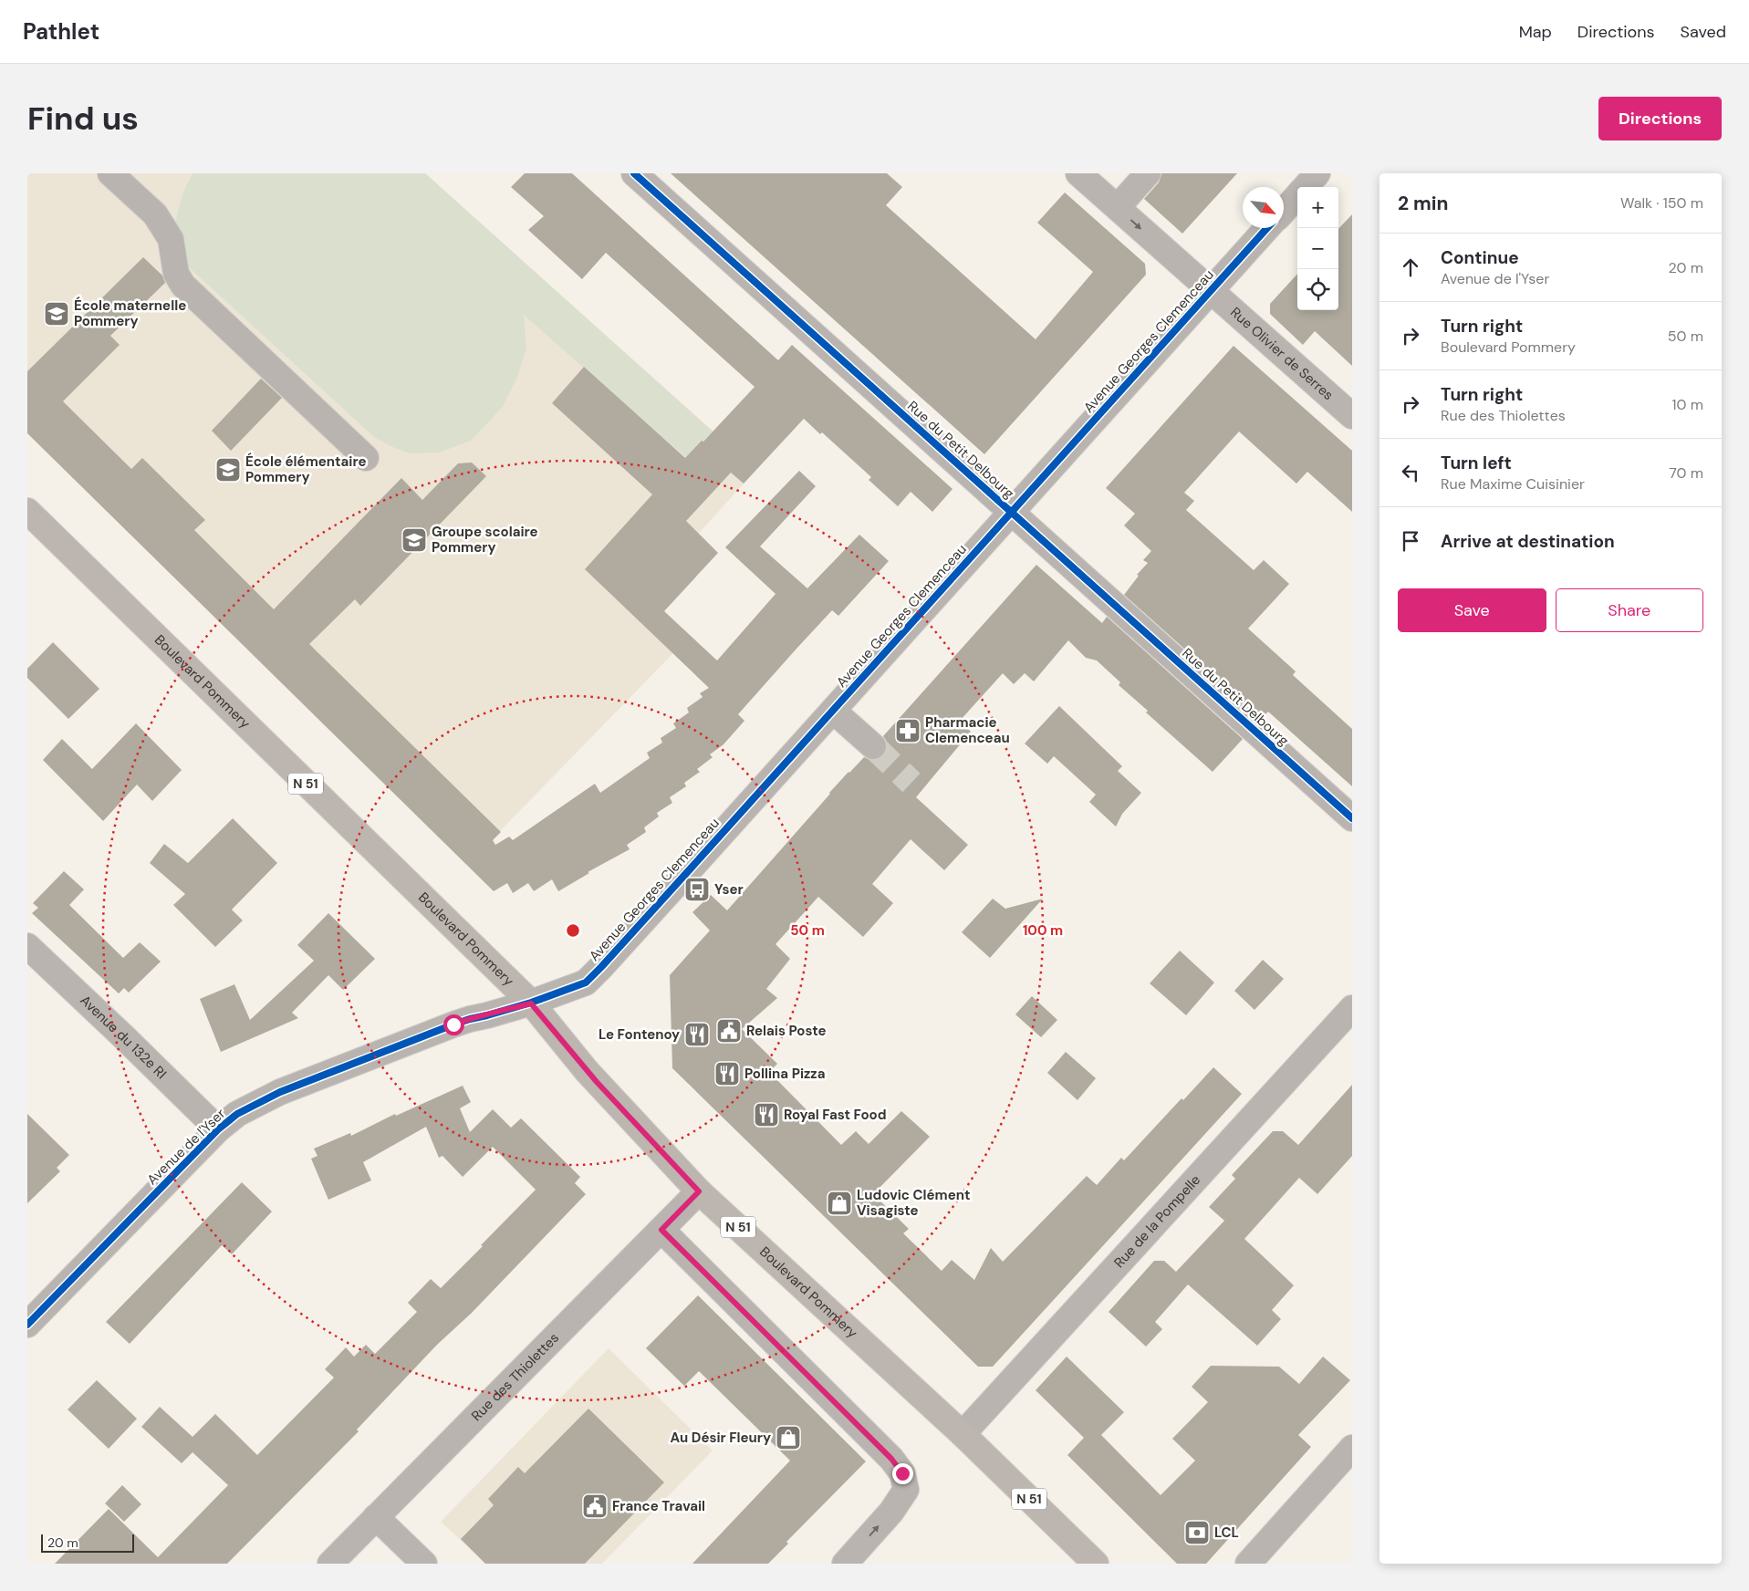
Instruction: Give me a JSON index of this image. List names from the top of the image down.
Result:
{
  "streets": {
    "main road": ["Boulevard Pommery", "N 51"],
    "street": [
      "Avenue Georges Clemenceau",
      "Rue Olivier de Serres",
      "Rue du Petit Delbourg",
      "Avenue du 132e RI",
      "Avenue de l'Yser",
      "Rue de la Pompelle",
      "Rue des Thiolettes"
    ]
  },
  "crossings": [
    ["Avenue Georges Clemenceau", "Rue Olivier de Serres"],
    ["Avenue Georges Clemenceau", "Rue du Petit Delbourg"],
    ["Avenue Georges Clemenceau", "Boulevard Pommery"],
    ["Avenue Georges Clemenceau", "Avenue de l'Yser"],
    ["Boulevard Pommery", "Avenue de l'Yser"],
    ["Boulevard Pommery", "Rue de la Pompelle"],
    ["Boulevard Pommery", "Rue des Thiolettes"],
    ["Avenue du 132e RI", "Avenue de l'Yser"]
  ],
  "places": {
    "school or university": ["École maternelle Pommery", "École élémentaire Pommery", "Groupe scolaire Pommery"],
    "pharmacy": ["Pharmacie Clemenceau"],
    "bus stop": ["Yser"],
    "public building": ["Relais Poste", "France Travail"],
    "restaurant": ["Le Fontenoy", "Pollina Pizza", "Royal Fast Food"],
    "shop": ["Ludovic Clément Visagiste", "Au Désir Fleury"],
    "bank": ["LCL"]
  },
  "scale_bar": "20 m",
  "north": "bottom right",
  "page": {
    "header": "Pathlet",
    "nav": ["Map", "Directions", "Saved"],
    "buttons": [
      "Directions",
      ["Save", "Share"]
    ],
    "title": "Find us",
    "heading": ["2 min", "Walk · 150 m"],
    "map_buttons": ["+", "−"],
    "list": [
      ["Continue", "Avenue de l'Yser", "20 m"],
      ["Turn right", "Boulevard Pommery", "50 m"],
      ["Turn right", "Rue des Thiolettes", "10 m"],
      ["Turn left", "Rue Maxime Cuisinier", "70 m"],
      "Arrive at destination"
    ],
    "scale": "20 m"
  },
  "rings": ["50 m", "100 m"]
}
